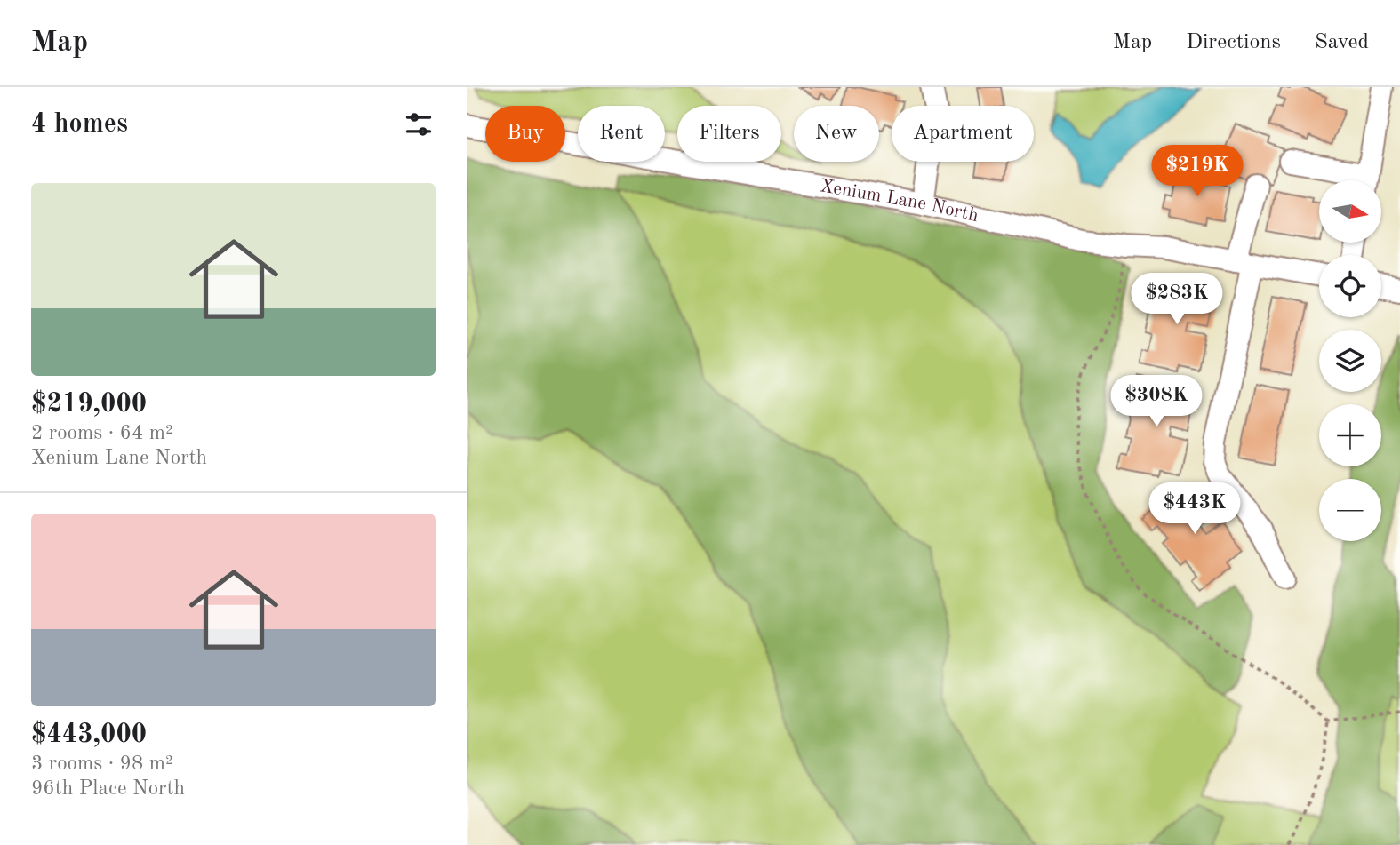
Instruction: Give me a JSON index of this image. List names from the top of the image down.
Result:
{
  "streets": {
    "street": ["Xenium Lane North"]
  },
  "north": "right",
  "page": {
    "header": "Map",
    "nav": ["Map", "Directions", "Saved"],
    "heading": "4 homes",
    "chip": [
      "Buy",
      "Rent",
      "Filters",
      "New",
      "Apartment"
    ],
    "price": [
      "$219K",
      "$283K",
      "$308K",
      "$443K"
    ],
    "list": [
      {
        "name": "$219,000",
        "note": "2 rooms · 64 m² · Xenium Lane North"
      },
      {
        "name": "$443,000",
        "note": "3 rooms · 98 m² · 96th Place North"
      }
    ],
    "map_buttons": ["+", "−"]
  }
}
